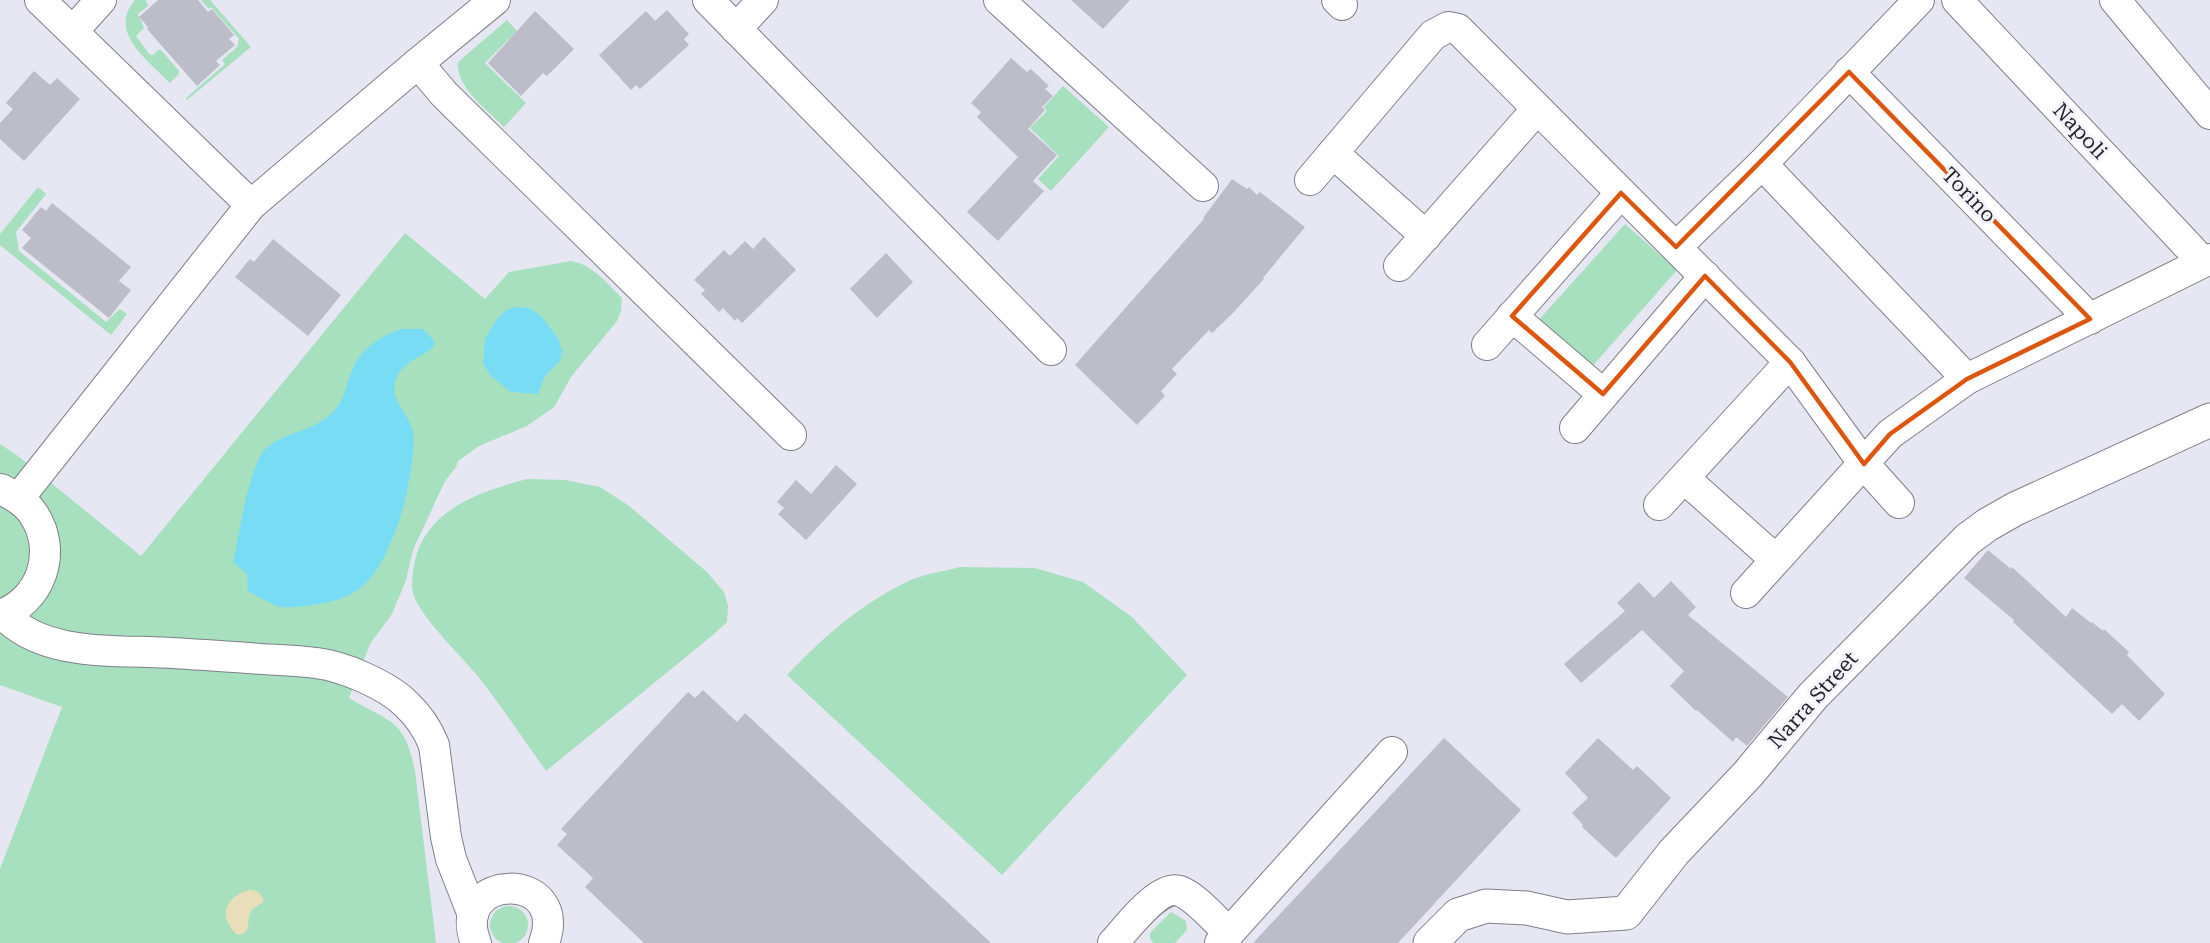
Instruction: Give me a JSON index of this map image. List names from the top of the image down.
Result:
{
  "streets": {
    "street": ["Napoli", "Torino", "Narra Street"]
  }
}
